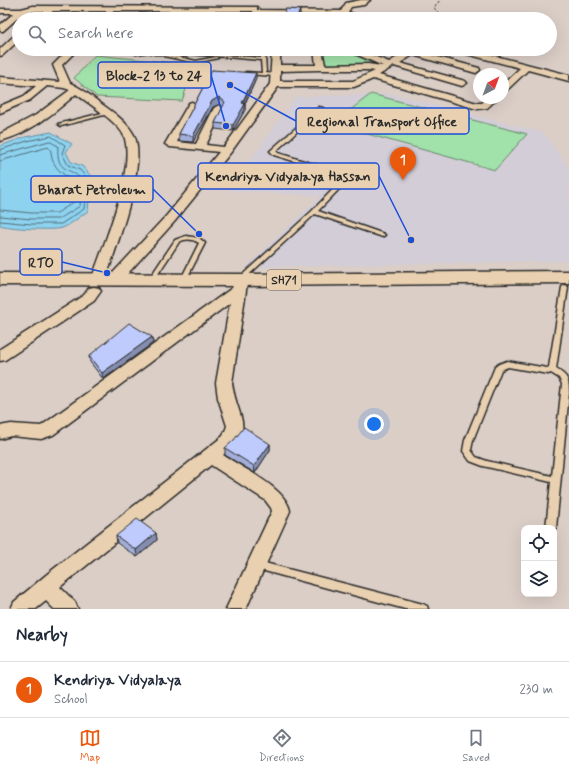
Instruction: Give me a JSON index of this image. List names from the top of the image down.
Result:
{
  "streets": {
    "main road": ["SH71"]
  },
  "places": [
    "Regional Transport Office",
    "Block-2 13 to 24",
    "Bharat Petroleum",
    "Kendriya Vidyalaya Hassan",
    "RTO"
  ],
  "north": "top right",
  "page": {
    "search": "Search here",
    "pins": "1",
    "heading": "Nearby",
    "list": [
      {
        "mark": "1",
        "name": "Kendriya Vidyalaya",
        "note": "School",
        "value": "230 m"
      }
    ],
    "nav": ["Map", "Directions", "Saved"]
  }
}
